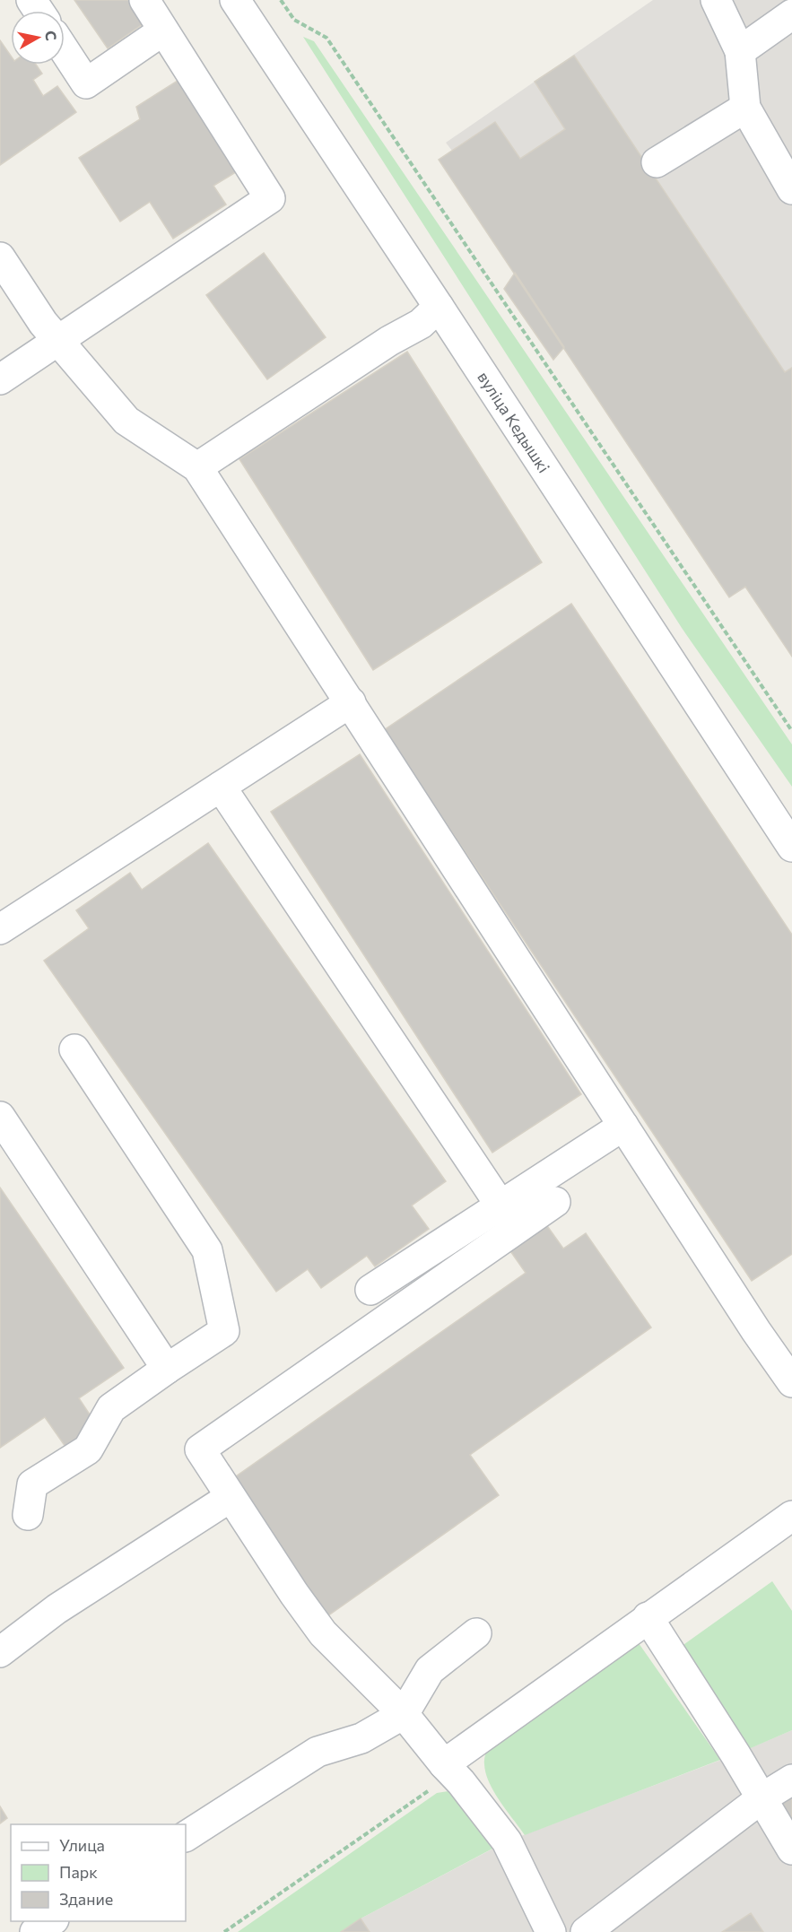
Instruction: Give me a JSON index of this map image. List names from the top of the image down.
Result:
{
  "streets": {
    "street": ["вуліца Кедышкі"]
  },
  "legend": ["Улица", "Парк", "Здание"],
  "north": "right"
}
